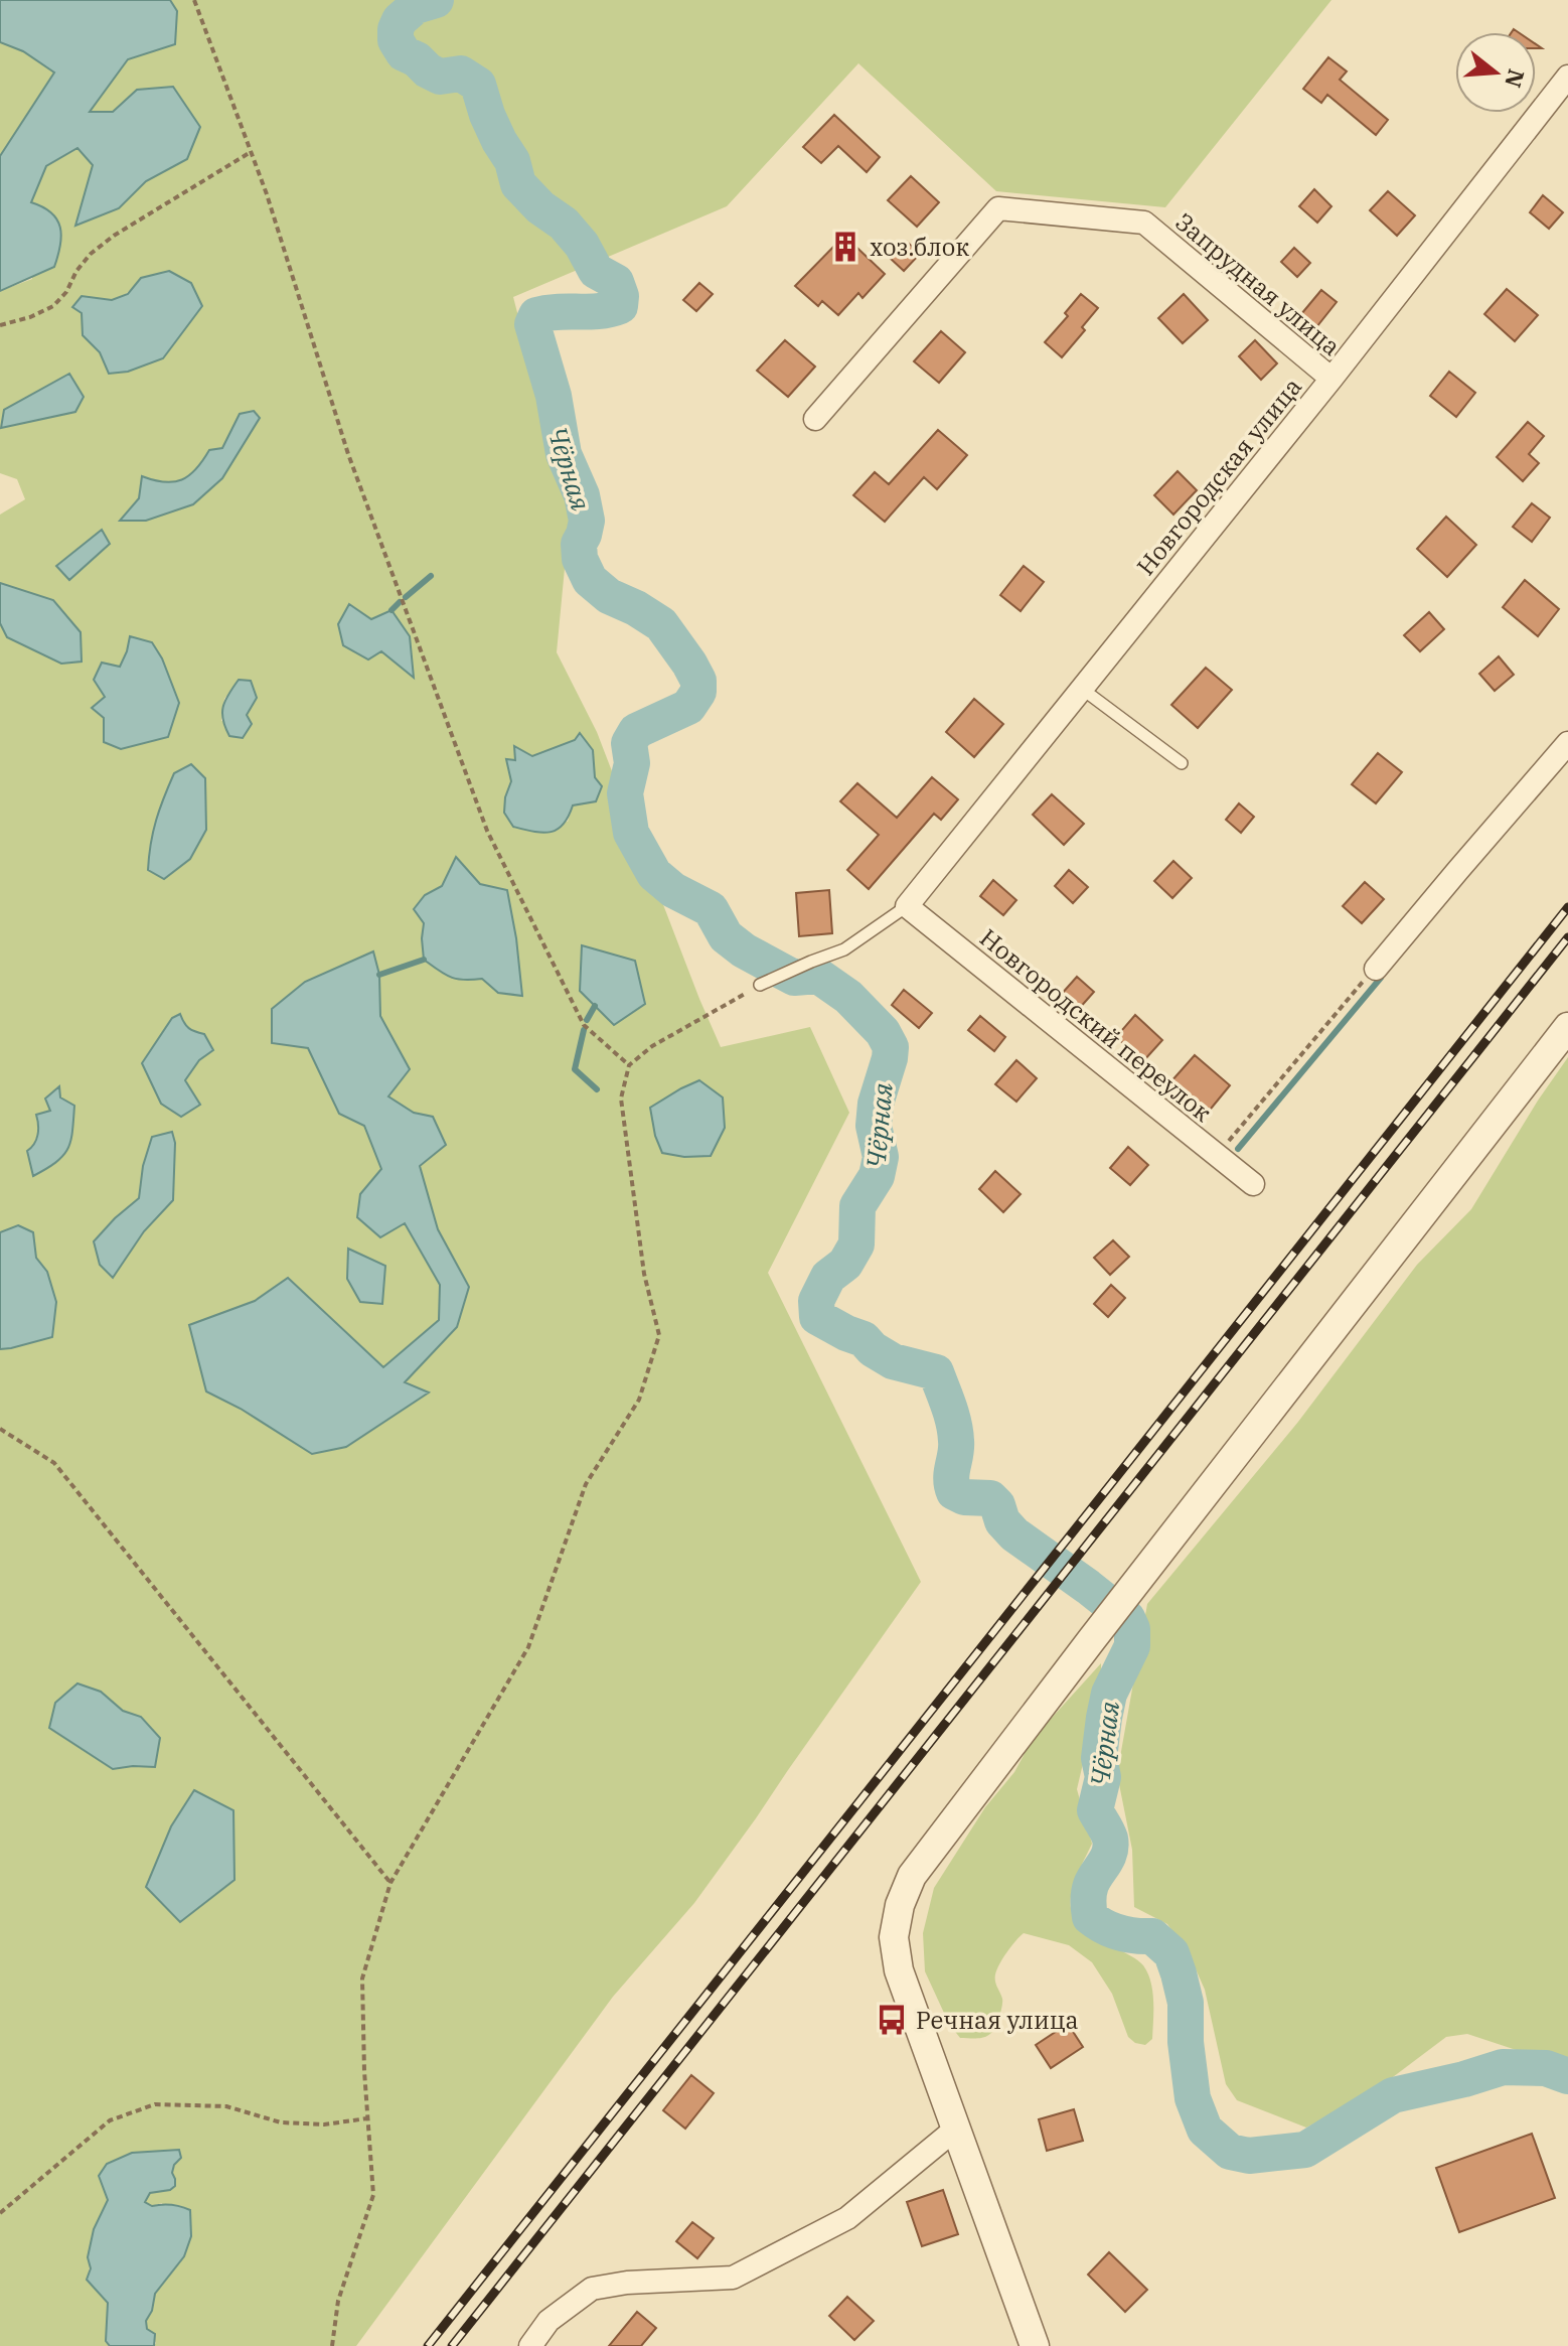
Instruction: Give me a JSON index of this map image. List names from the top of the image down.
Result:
{
  "streets": {
    "street": ["Запрудная улица", "Новгородская улица", "Новгородский переулок"]
  },
  "crossings": [
    ["Запрудная улица", "Новгородская улица"],
    ["Новгородская улица", "Новгородский переулок"]
  ],
  "water": ["Чёрная"],
  "places": {
    "building": ["хоз.блок"],
    "bus stop": ["Речная улица"]
  },
  "north": "right"
}
